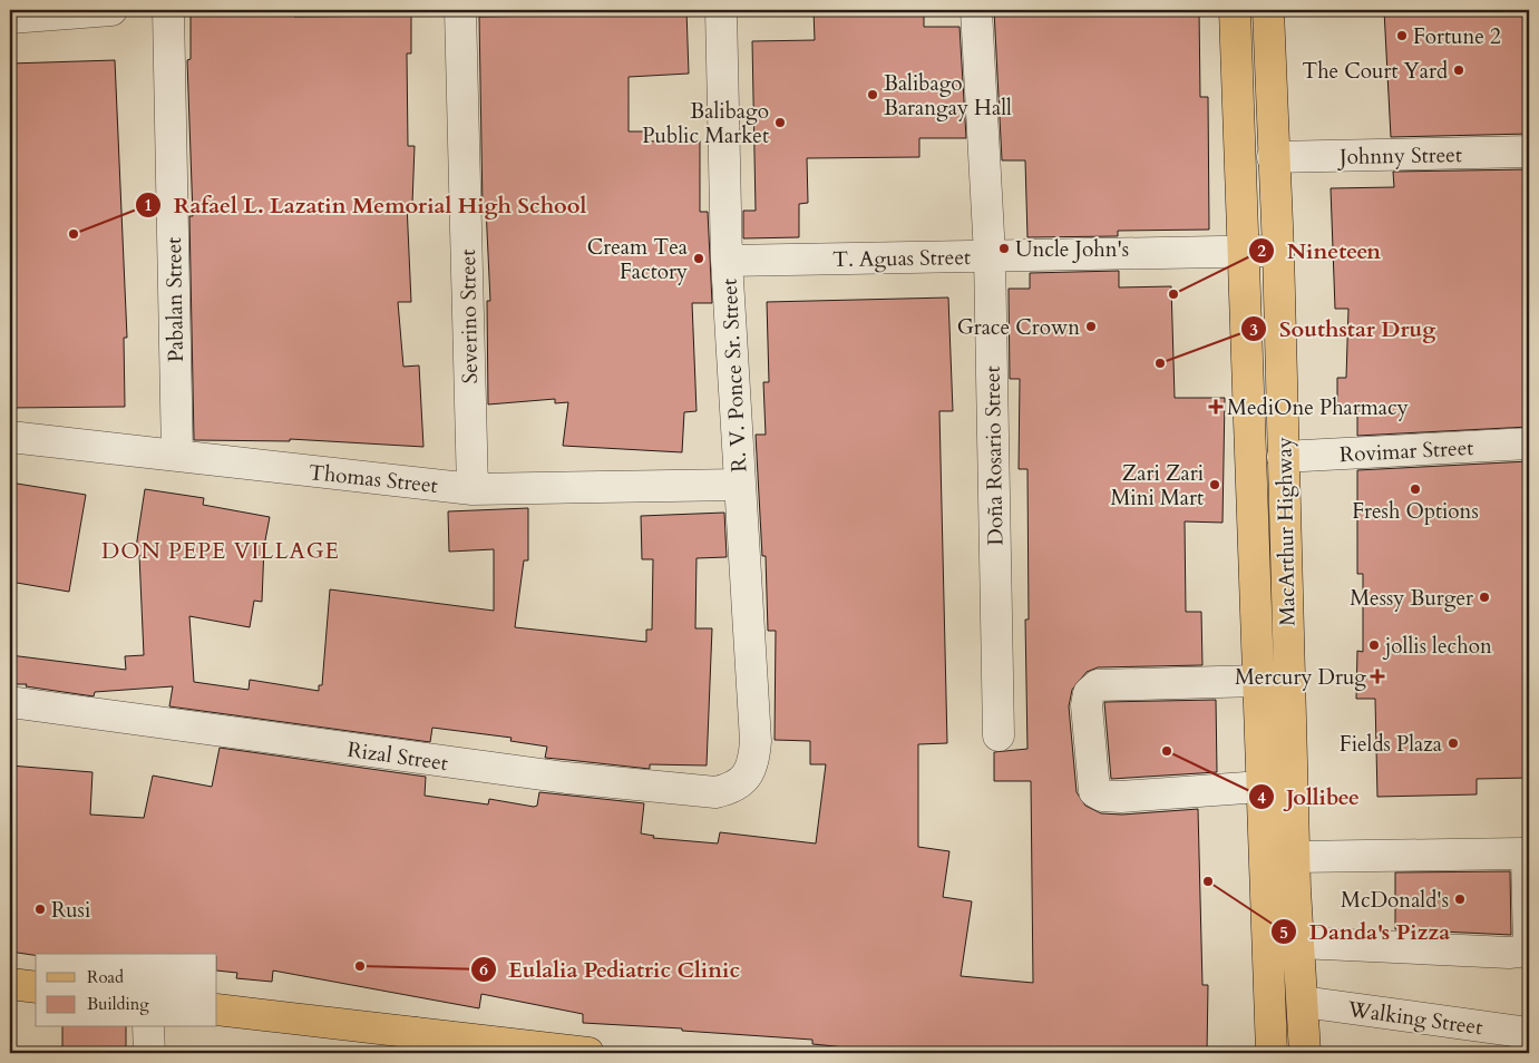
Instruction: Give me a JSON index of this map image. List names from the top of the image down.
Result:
{
  "streets": {
    "main road": ["MacArthur Highway"],
    "street": [
      "Johnny Street",
      "T. Aguas Street",
      "Pabalan Street",
      "Severino Street",
      "R. V. Ponce Sr. Street",
      "Rovimar Street",
      "Doña Rosario Street",
      "Thomas Street",
      "Rizal Street",
      "Walking Street"
    ]
  },
  "crossings": [
    ["Johnny Street", "MacArthur Highway"],
    ["T. Aguas Street", "R. V. Ponce Sr. Street"],
    ["T. Aguas Street", "Doña Rosario Street"],
    ["T. Aguas Street", "MacArthur Highway"],
    ["Pabalan Street", "Thomas Street"],
    ["Severino Street", "Thomas Street"],
    ["R. V. Ponce Sr. Street", "Thomas Street"],
    ["R. V. Ponce Sr. Street", "Rizal Street"],
    ["Rovimar Street", "MacArthur Highway"],
    ["MacArthur Highway", "Walking Street"]
  ],
  "districts": ["DON PEPE VILLAGE"],
  "places": {
    "other": [
      "Fortune 2",
      "The Court Yard",
      "Balibago Barangay Hall",
      "Balibago Public Market",
      "Rafael L. Lazatin Memorial High School",
      "Uncle John's",
      "Cream Tea Factory",
      "Nineteen",
      "Grace Crown",
      "Southstar Drug",
      "Zari Zari Mini Mart",
      "Fresh Options",
      "Messy Burger",
      "jollis lechon",
      "Fields Plaza",
      "Jollibee",
      "Danda's Pizza",
      "McDonald's",
      "Rusi",
      "Eulalia Pediatric Clinic"
    ],
    "health": ["MediOne Pharmacy", "Mercury Drug"]
  },
  "legend": ["Road", "Building"]
}
